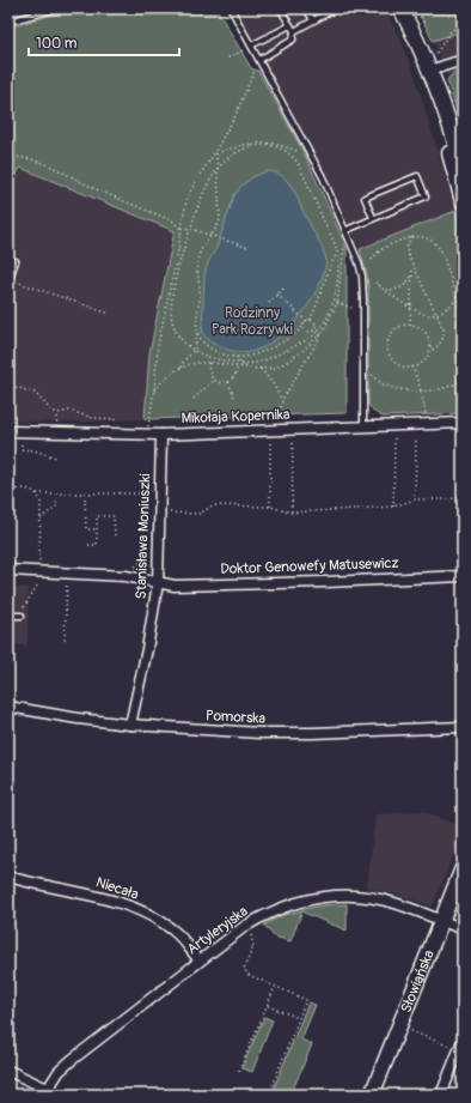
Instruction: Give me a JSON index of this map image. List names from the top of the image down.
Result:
{
  "streets": {
    "street": [
      "Mikołaja Kopernika",
      "Stanisława Moniuszki",
      "Doktor Genowefy Matusewicz",
      "Pomorska",
      "Niecała",
      "Artyleryjska",
      "Słowiańska"
    ]
  },
  "crossings": [
    ["Mikołaja Kopernika", "Stanisława Moniuszki"],
    ["Stanisława Moniuszki", "Doktor Genowefy Matusewicz"],
    ["Stanisława Moniuszki", "Pomorska"],
    ["Niecała", "Artyleryjska"],
    ["Artyleryjska", "Słowiańska"]
  ],
  "parks": ["Rodzinny Park Rozrywki"],
  "scale_bar": "100 m"
}
